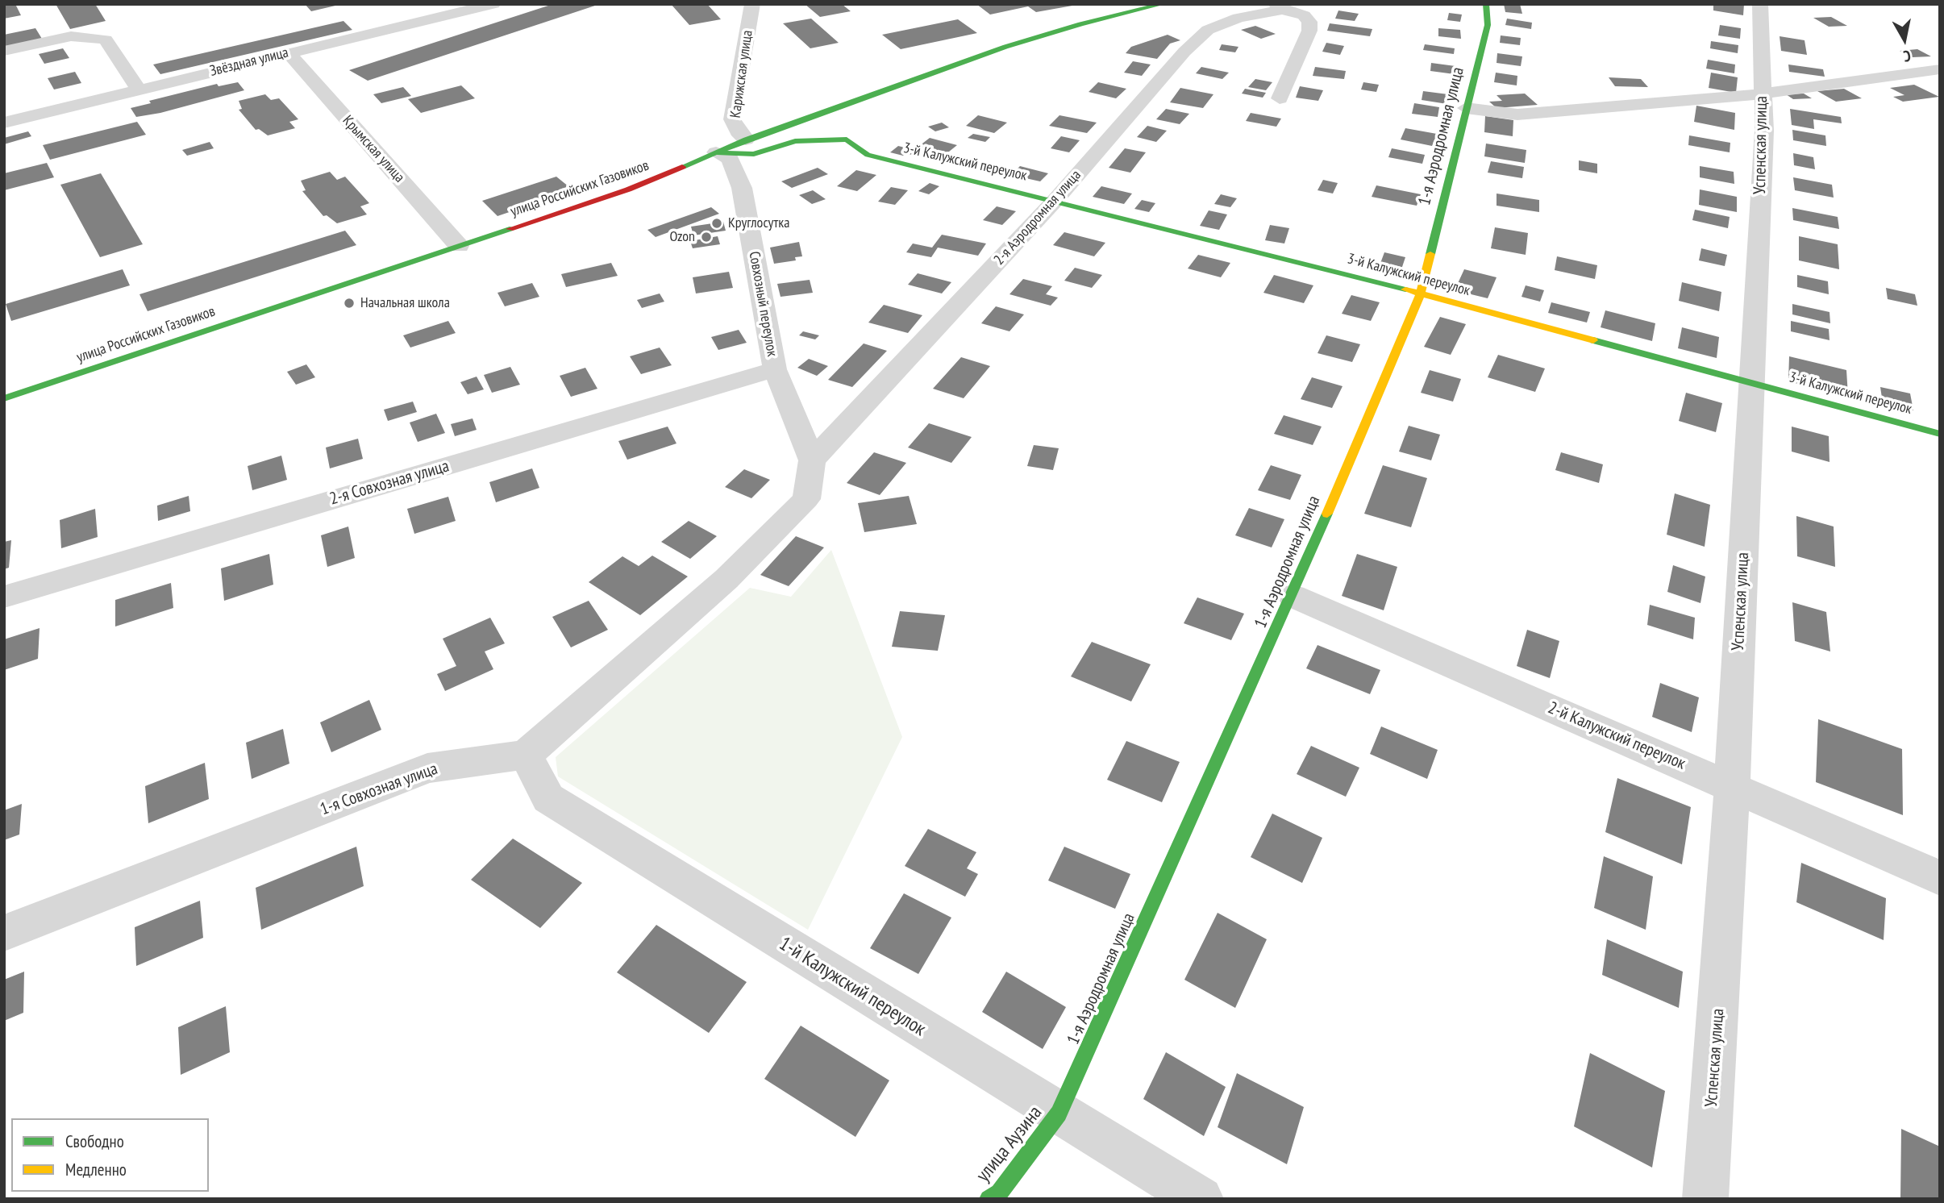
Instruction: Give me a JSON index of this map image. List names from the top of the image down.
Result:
{
  "streets": {
    "street": [
      "Звёздная улица",
      "Карижская улица",
      "1-я Аэродромная улица",
      "Успенская улица",
      "Крымская улица",
      "3-й Калужский переулок",
      "улица Российских Газовиков",
      "2-я Аэродромная улица",
      "Совхозный переулок",
      "2-я Совхозная улица",
      "2-й Калужский переулок",
      "1-я Совхозная улица",
      "1-й Калужский переулок",
      "улица Аузина"
    ]
  },
  "crossings": [
    ["Звёздная улица", "Крымская улица"],
    ["Карижская улица", "улица Российских Газовиков"],
    ["1-я Аэродромная улица", "3-й Калужский переулок"],
    ["1-я Аэродромная улица", "2-й Калужский переулок"],
    ["1-я Аэродромная улица", "1-й Калужский переулок"],
    ["1-я Аэродромная улица", "улица Аузина"],
    ["Успенская улица", "3-й Калужский переулок"],
    ["Успенская улица", "2-й Калужский переулок"],
    ["Крымская улица", "улица Российских Газовиков"],
    ["3-й Калужский переулок", "улица Российских Газовиков"],
    ["3-й Калужский переулок", "2-я Аэродромная улица"],
    ["3-й Калужский переулок", "Совхозный переулок"],
    ["улица Российских Газовиков", "Совхозный переулок"],
    ["2-я Аэродромная улица", "Совхозный переулок"],
    ["Совхозный переулок", "2-я Совхозная улица"],
    ["1-я Совхозная улица", "1-й Калужский переулок"],
    ["1-й Калужский переулок", "улица Аузина"]
  ],
  "places": ["Круглосутка", "Ozon", "Начальная школа"],
  "legend": ["Свободно", "Медленно"],
  "north": "bottom"
}
